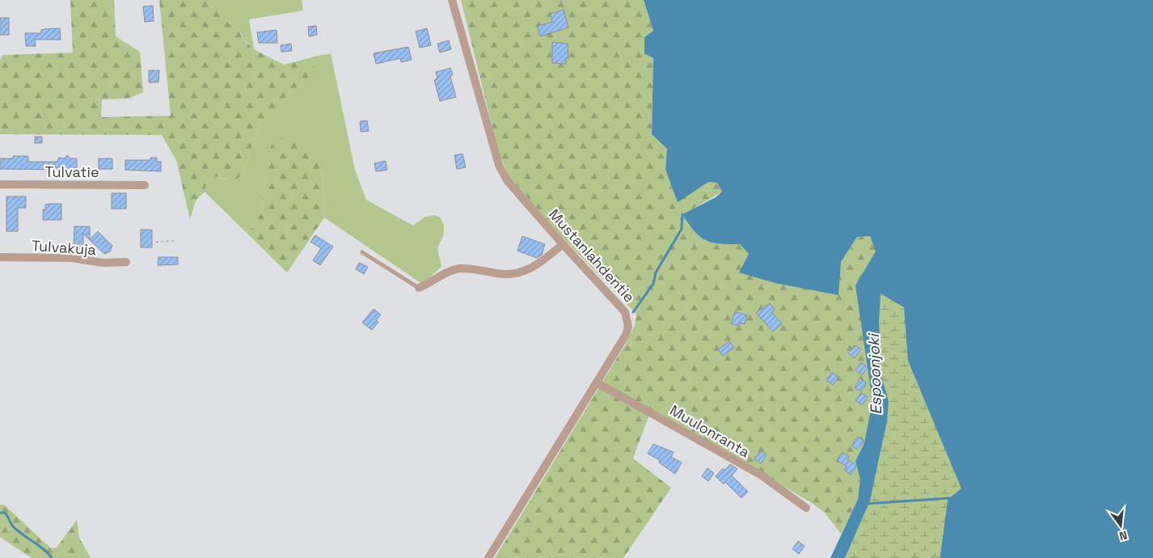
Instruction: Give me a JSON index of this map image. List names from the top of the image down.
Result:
{
  "streets": {
    "street": [
      "Tulvatie",
      "Tulvakuja",
      "Mustanlahdentie",
      "Muulonranta"
    ]
  },
  "crossings": [
    ["Mustanlahdentie", "Muulonranta"]
  ],
  "water": ["Espoonjoki"],
  "north": "bottom"
}
